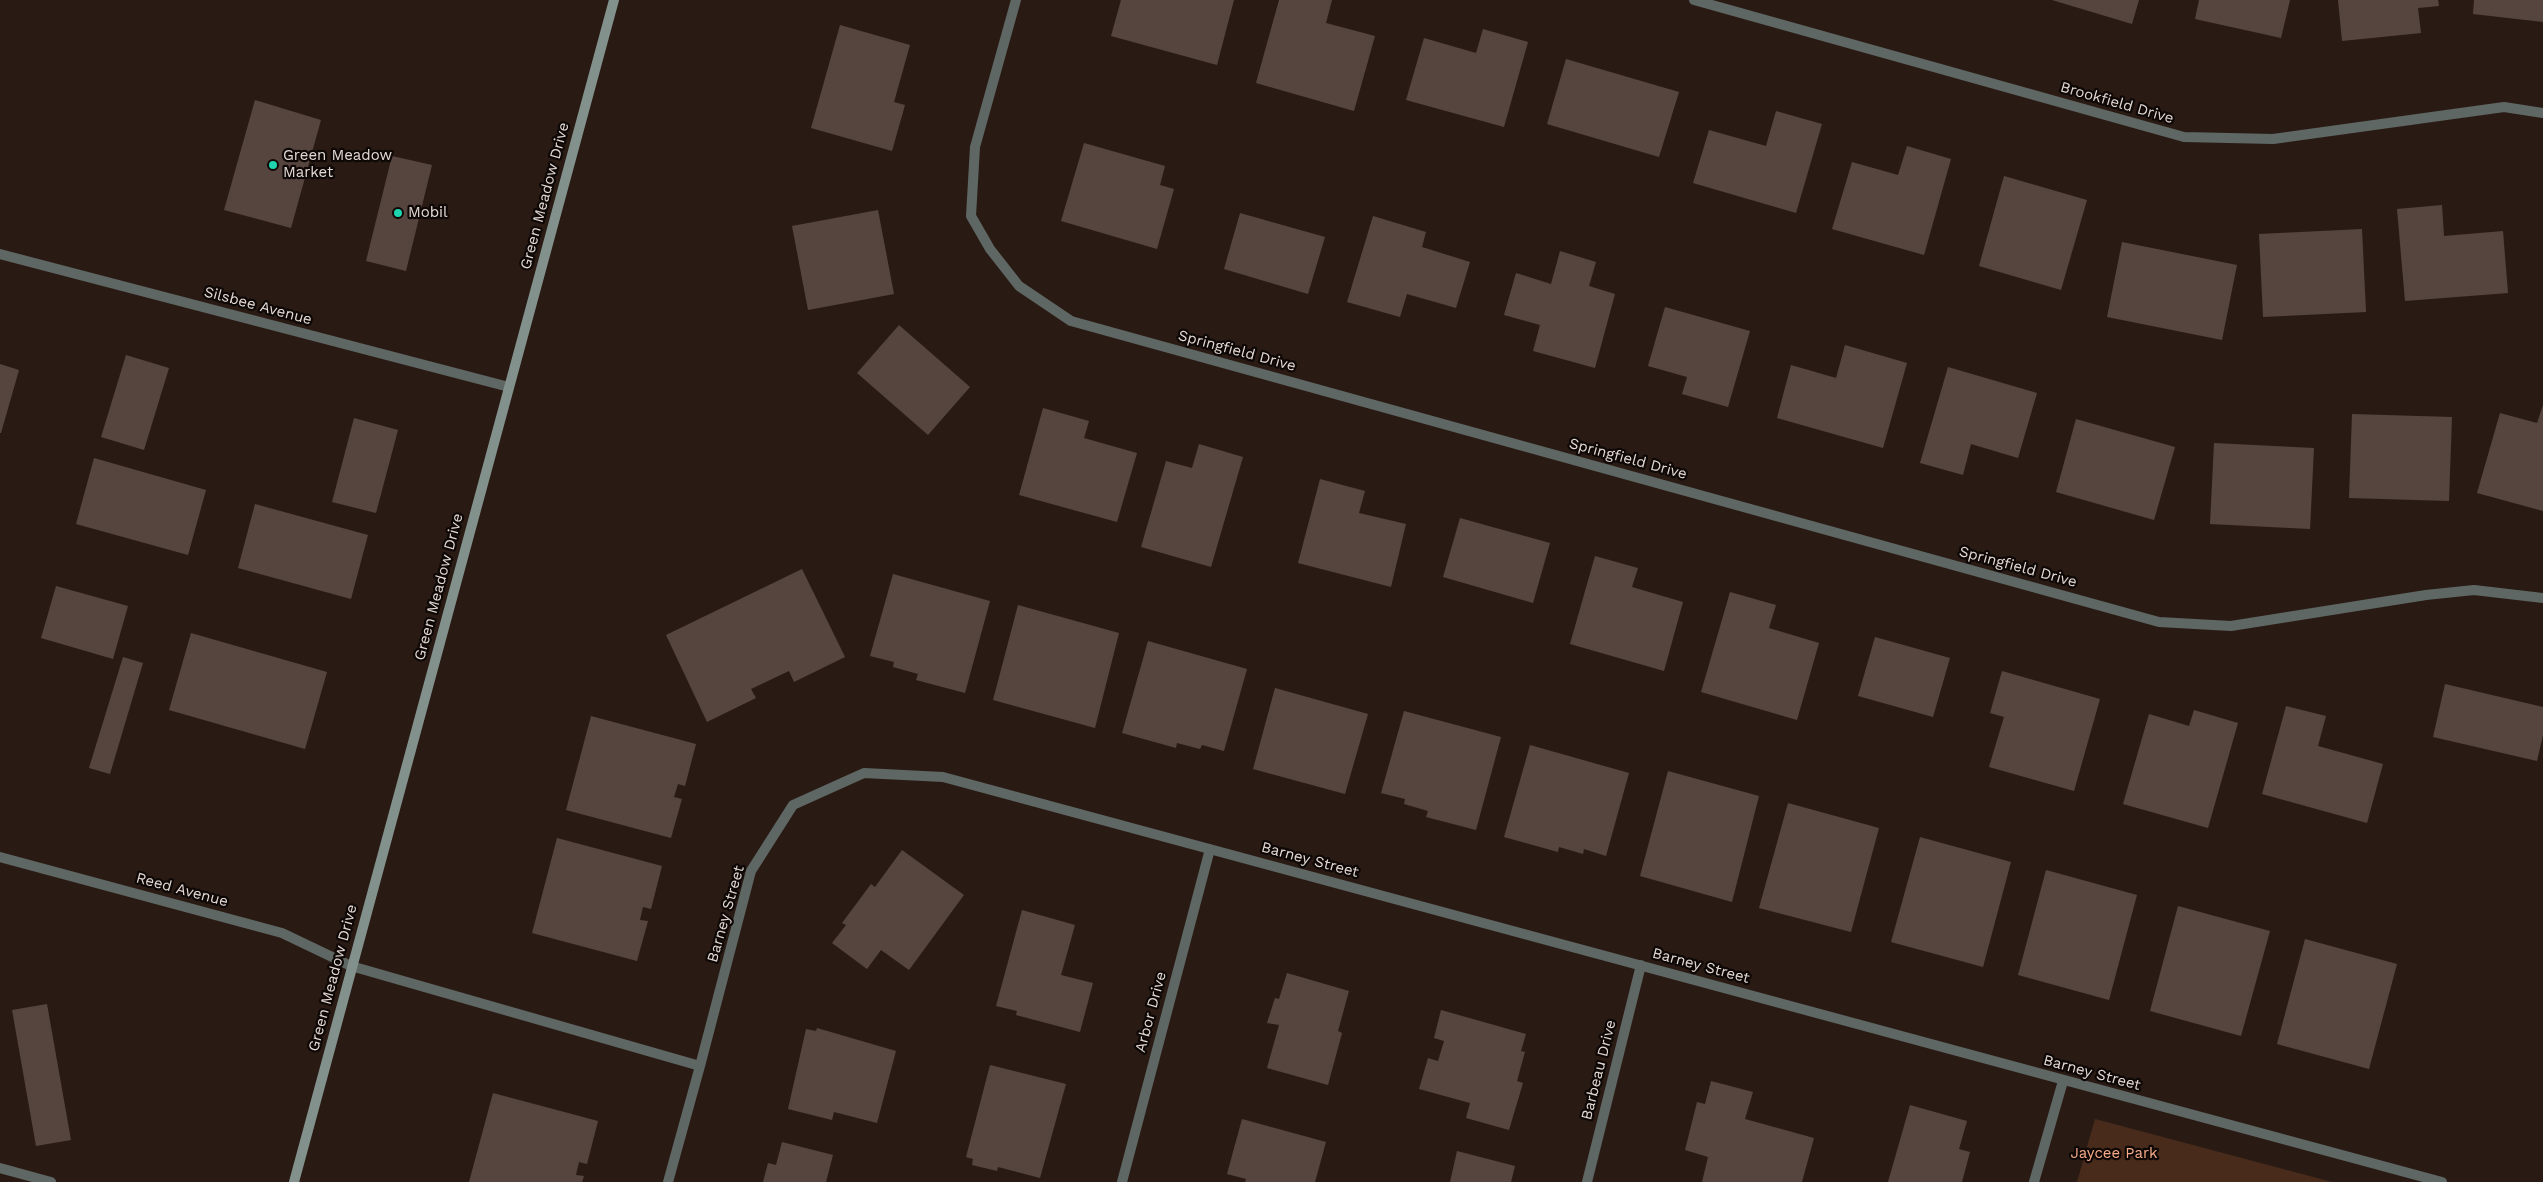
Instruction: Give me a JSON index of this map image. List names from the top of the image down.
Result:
{
  "streets": {
    "main road": ["Green Meadow Drive"],
    "street": [
      "Brookfield Drive",
      "Silsbee Avenue",
      "Springfield Drive",
      "Barney Street",
      "Reed Avenue",
      "Arbor Drive",
      "Barbeau Drive"
    ]
  },
  "crossings": [
    ["Green Meadow Drive", "Silsbee Avenue"],
    ["Green Meadow Drive", "Reed Avenue"],
    ["Barney Street", "Arbor Drive"],
    ["Barney Street", "Barbeau Drive"]
  ],
  "parks": ["Jaycee Park"],
  "places": ["Green Meadow Market", "Mobil"]
}
